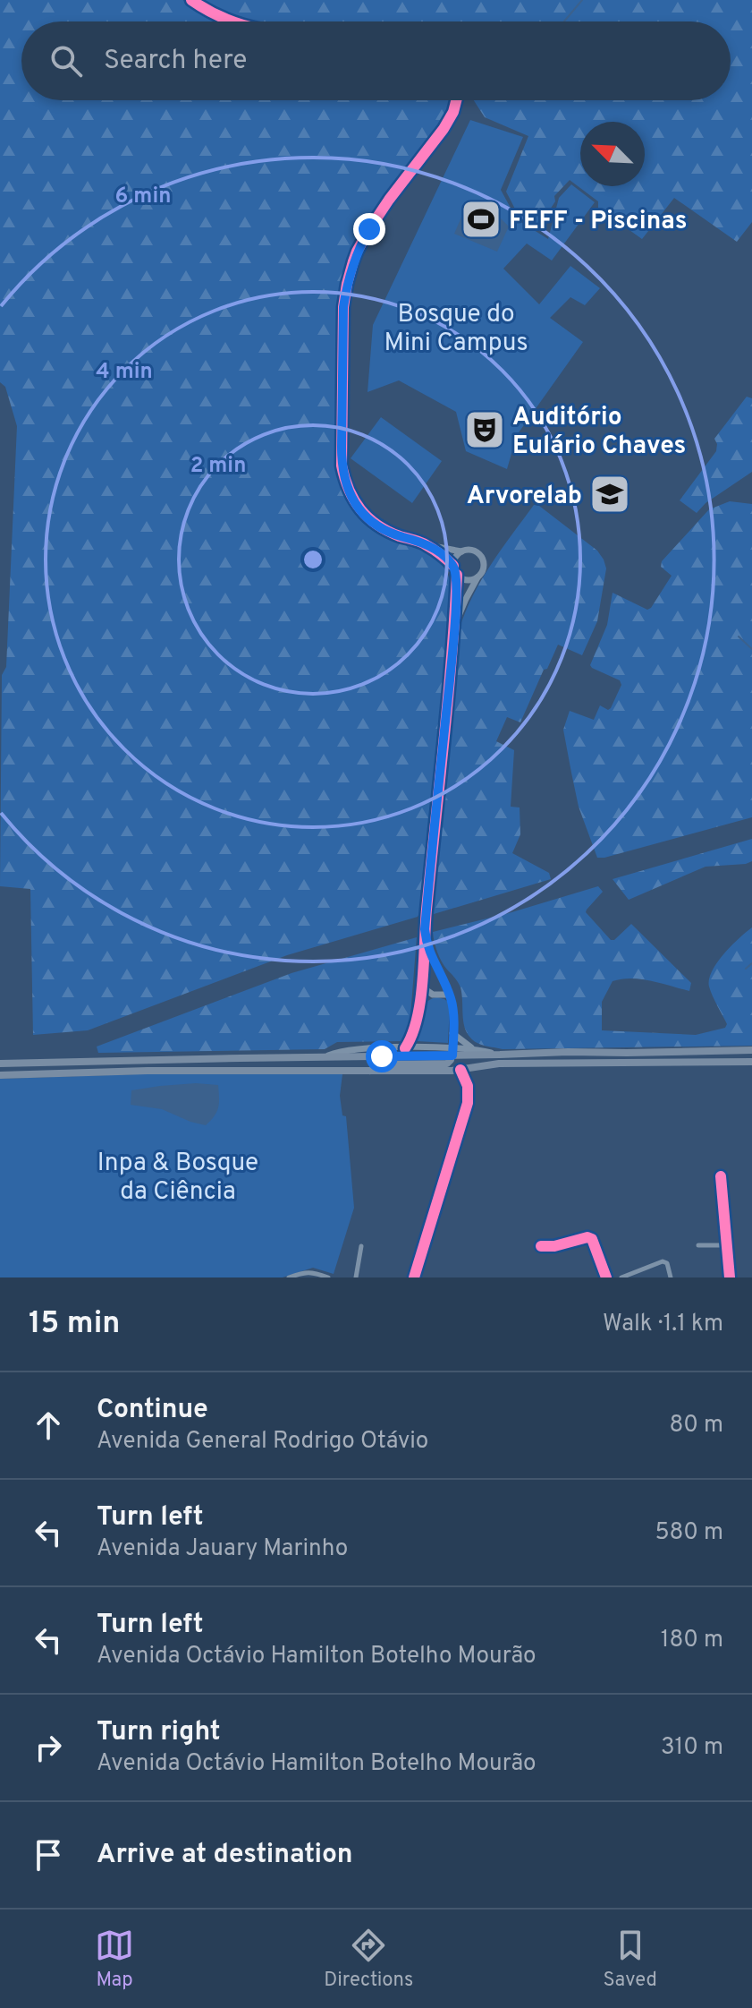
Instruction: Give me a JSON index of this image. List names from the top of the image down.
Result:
{
  "parks": ["Bosque do Mini Campus", "Inpa & Bosque da Ciência"],
  "places": {
    "sports": ["FEFF - Piscinas"],
    "theatre": ["Auditório Eulário Chaves"],
    "school or university": ["Arvorelab"]
  },
  "north": "top left",
  "page": {
    "search": "Search here",
    "heading": ["15 min", "Walk · 1.1 km"],
    "list": [
      ["Continue", "Avenida General Rodrigo Otávio", "80 m"],
      ["Turn left", "Avenida Jauary Marinho", "580 m"],
      ["Turn left", "Avenida Octávio Hamilton Botelho Mourão", "180 m"],
      ["Turn right", "Avenida Octávio Hamilton Botelho Mourão", "310 m"],
      "Arrive at destination"
    ],
    "nav": ["Map", "Directions", "Saved"]
  },
  "rings": ["6 min", "4 min", "2 min"]
}
